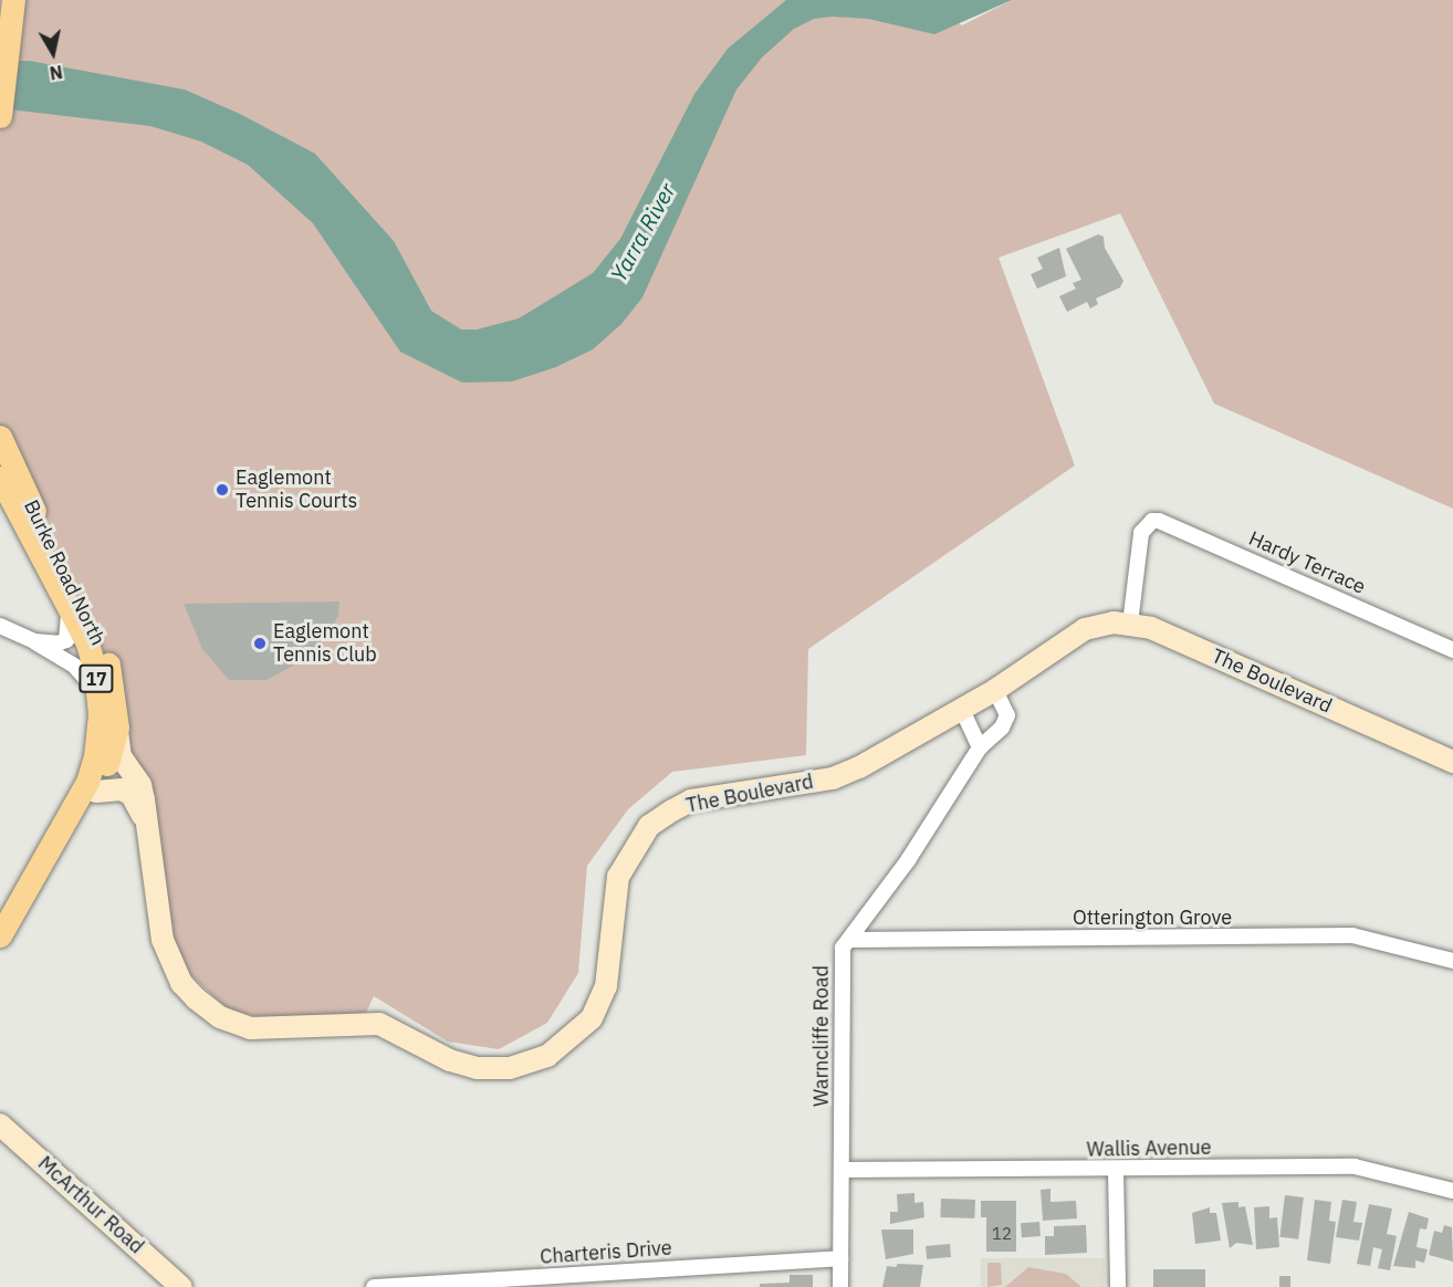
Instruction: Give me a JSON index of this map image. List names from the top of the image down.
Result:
{
  "streets": {
    "main road": ["Burke Road North", "17"],
    "street": [
      "Hardy Terrace",
      "The Boulevard",
      "Otterington Grove",
      "Warncliffe Road",
      "Wallis Avenue",
      "McArthur Road",
      "Charteris Drive"
    ]
  },
  "crossings": [
    ["Hardy Terrace", "The Boulevard"],
    ["Burke Road North", "The Boulevard"],
    ["The Boulevard", "Warncliffe Road"],
    ["Otterington Grove", "Warncliffe Road"],
    ["Warncliffe Road", "Wallis Avenue"],
    ["Warncliffe Road", "Charteris Drive"]
  ],
  "water": ["Yarra River"],
  "places": ["Eaglemont Tennis Courts", "Eaglemont Tennis Club"],
  "house_numbers": ["12"],
  "north": "bottom"
}
